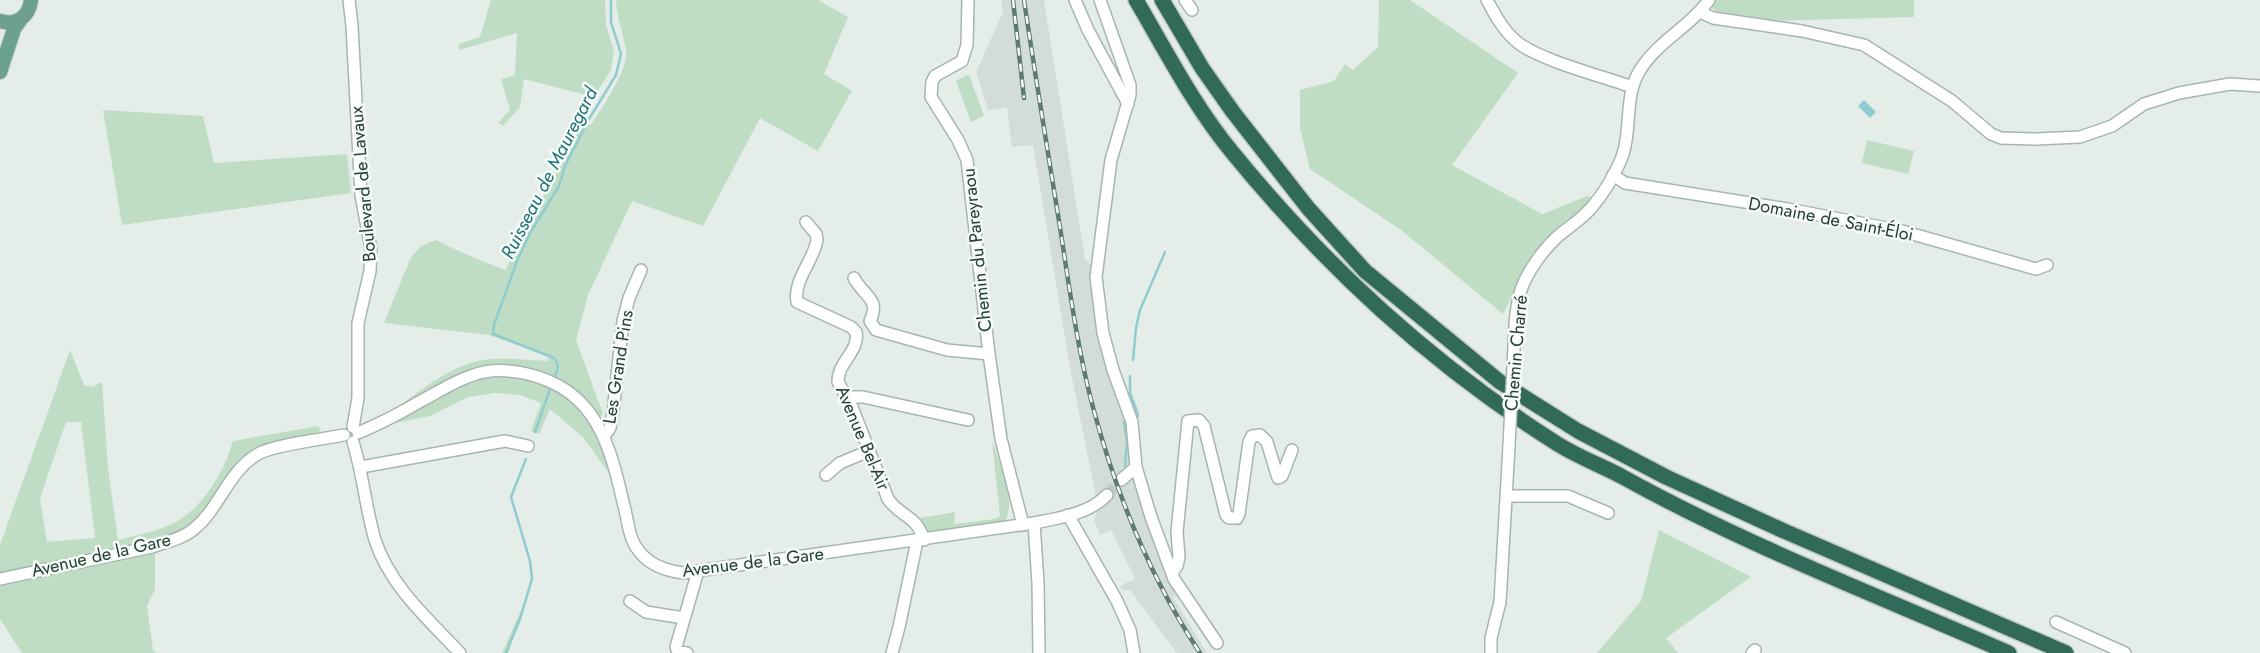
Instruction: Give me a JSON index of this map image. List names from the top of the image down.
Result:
{
  "streets": {
    "street": [
      "Boulevard de Lavaux",
      "Domaine de Saint-Éloi",
      "Chemin du Pareyraou",
      "Chemin Charré",
      "Les Grand Pins",
      "Avenue Bel-Air",
      "Avenue de la Gare"
    ]
  },
  "crossings": [
    ["Boulevard de Lavaux", "Avenue de la Gare"],
    ["Domaine de Saint-Éloi", "Chemin Charré"],
    ["Chemin du Pareyraou", "Avenue de la Gare"],
    ["Les Grand Pins", "Avenue de la Gare"],
    ["Avenue Bel-Air", "Avenue de la Gare"]
  ],
  "water": ["Ruisseau de Mauregard"]
}
